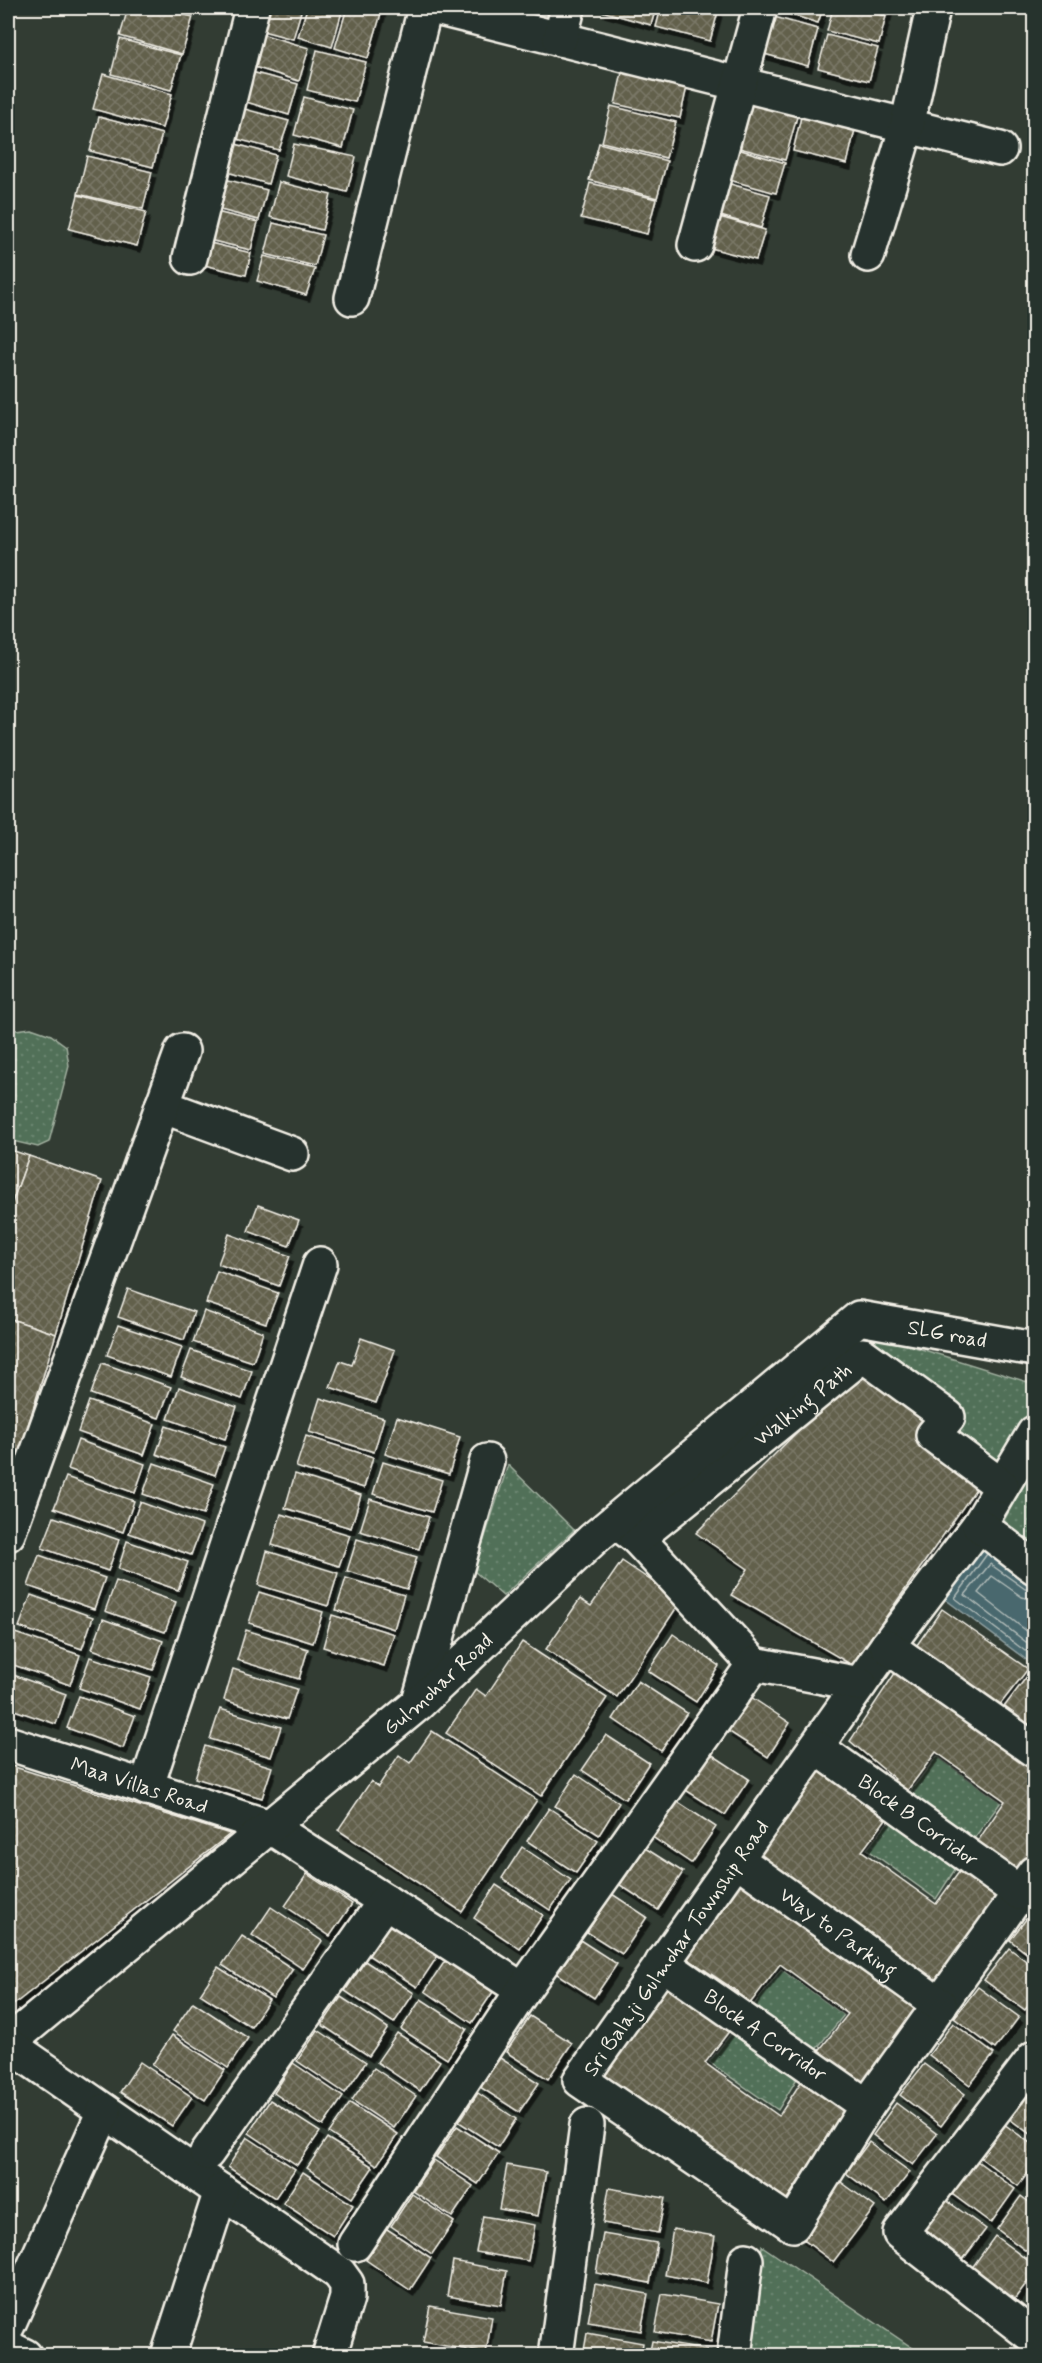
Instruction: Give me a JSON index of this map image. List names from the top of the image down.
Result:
{
  "streets": {
    "street": [
      "SLG road",
      "Walking Path",
      "Gulmohar Road",
      "Maa Villas Road",
      "Block B Corridor",
      "Way to Parking",
      "Sri Balaji Gulmohar Township Road",
      "Block A Corridor"
    ]
  },
  "crossings": [
    ["SLG road", "Gulmohar Road"],
    ["Walking Path", "Gulmohar Road"],
    ["Walking Path", "Sri Balaji Gulmohar Township Road"],
    ["Gulmohar Road", "Maa Villas Road"],
    ["Block B Corridor", "Sri Balaji Gulmohar Township Road"],
    ["Way to Parking", "Sri Balaji Gulmohar Township Road"],
    ["Sri Balaji Gulmohar Township Road", "Block A Corridor"]
  ]
}
